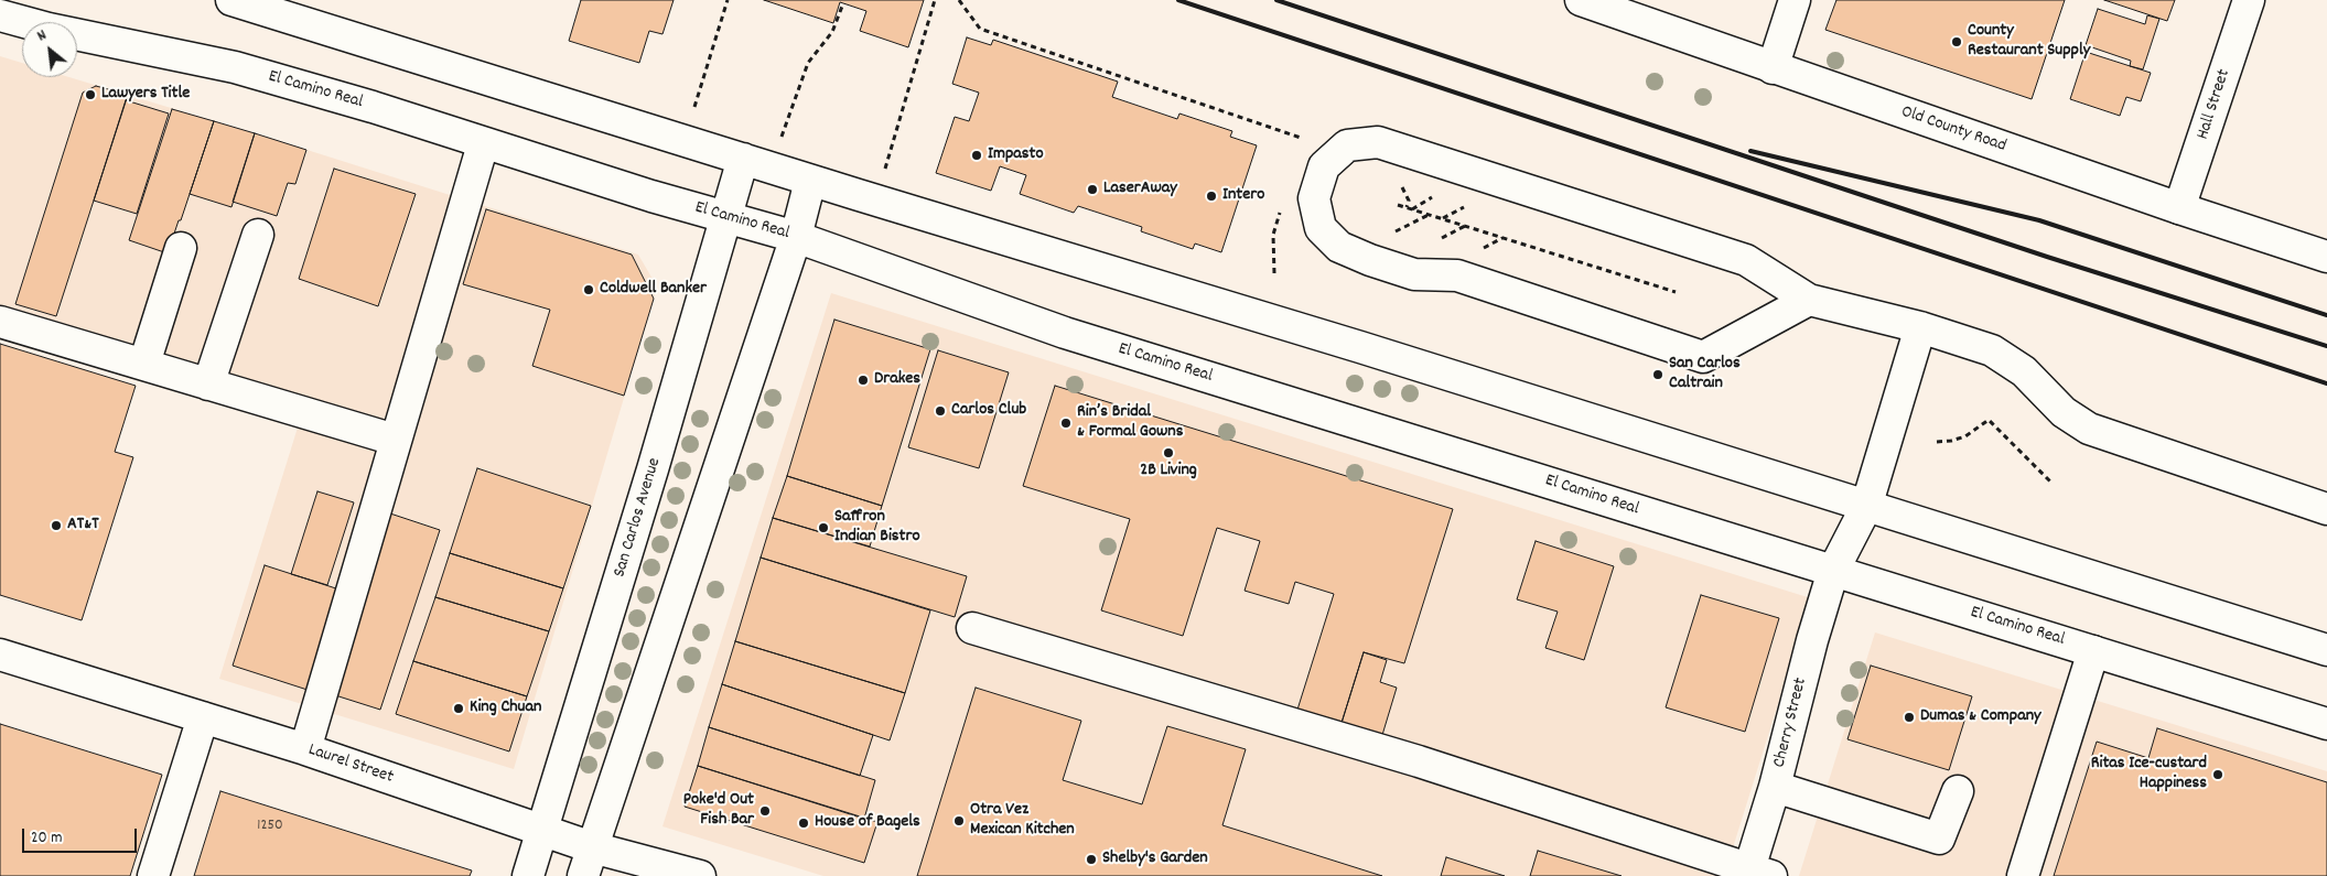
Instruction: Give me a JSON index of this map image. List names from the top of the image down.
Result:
{
  "streets": {
    "main road": [
      "El Camino Real",
      "Hall Street",
      "Old County Road",
      "San Carlos Avenue",
      "Cherry Street",
      "Laurel Street"
    ]
  },
  "crossings": [
    ["El Camino Real", "San Carlos Avenue"],
    ["El Camino Real", "Cherry Street"],
    ["Hall Street", "Old County Road"],
    ["San Carlos Avenue", "Laurel Street"]
  ],
  "places": [
    "County Restaurant Supply",
    "Lawyers Title",
    "Impasto",
    "LaserAway",
    "Intero",
    "Coldwell Banker",
    "San Carlos Caltrain",
    "Drakes",
    "Carlos Club",
    "Rin’s Bridal & Formal Gowns",
    "2B Living",
    "AT&T",
    "Saffron Indian Bistro",
    "King Chuan",
    "Dumas & Company",
    "Ritas Ice-custard Happiness",
    "Poke'd Out Fish Bar",
    "Otra Vez Mexican Kitchen",
    "House of Bagels",
    "Shelby's Garden"
  ],
  "house_numbers": ["1250"],
  "scale_bar": "20 m",
  "north": "top left"
}
